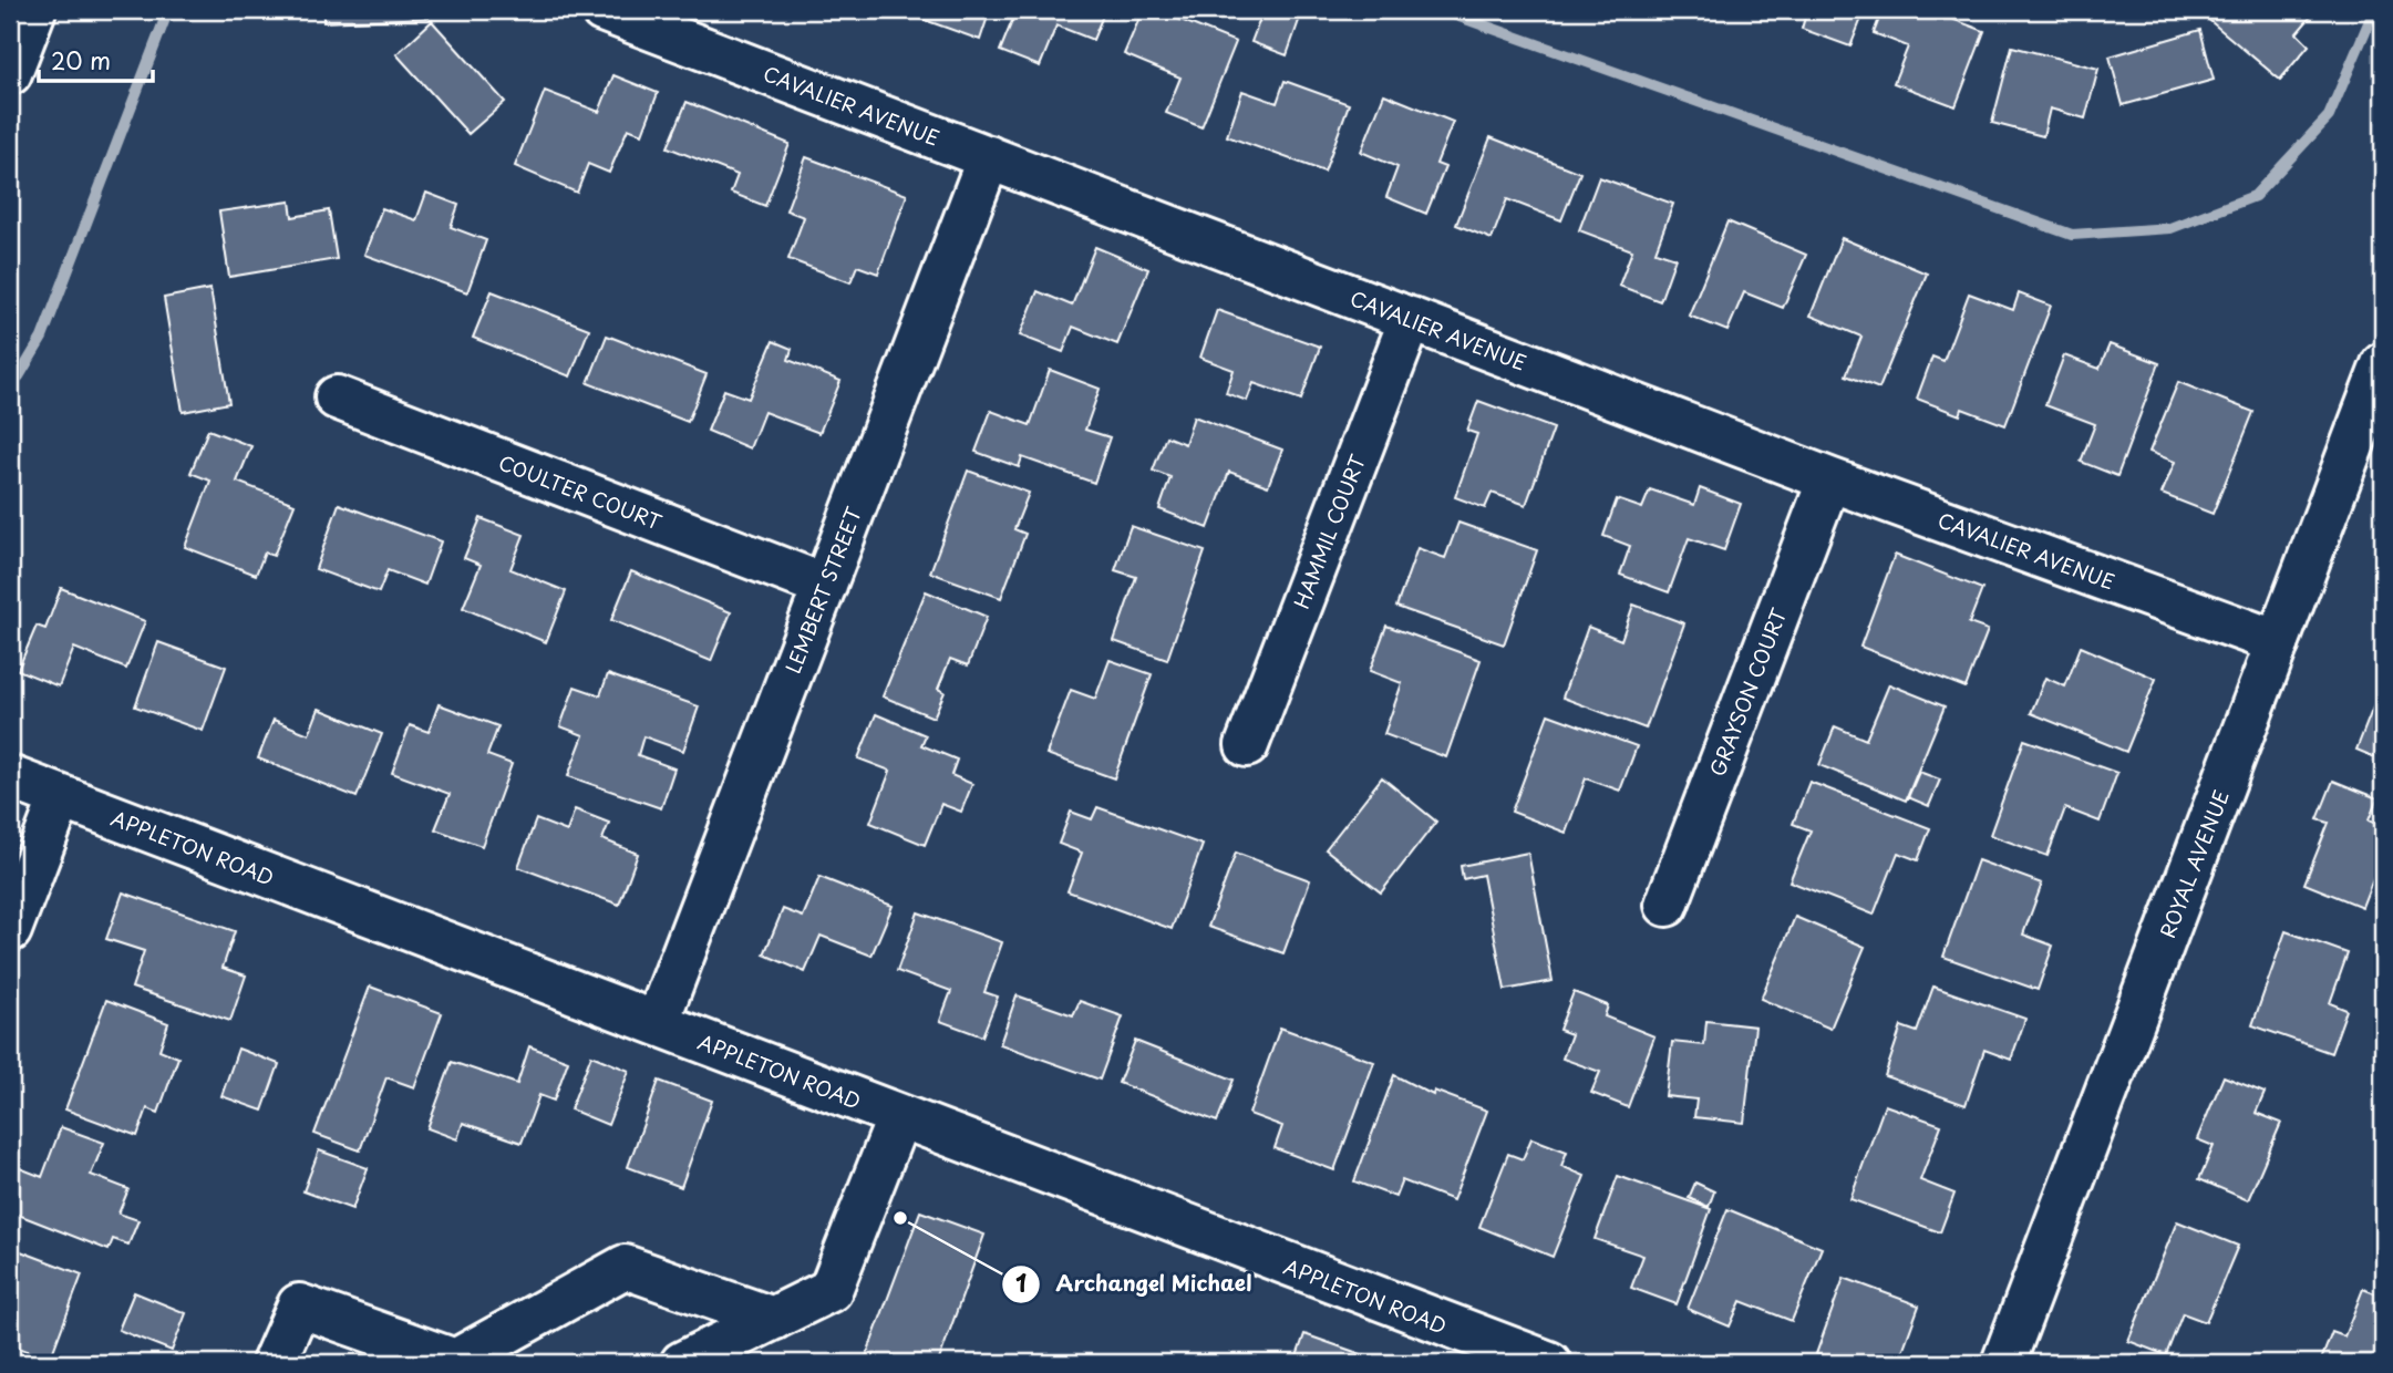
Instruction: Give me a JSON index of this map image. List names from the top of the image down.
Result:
{
  "streets": {
    "street": [
      "CAVALIER AVENUE",
      "COULTER COURT",
      "HAMMIL COURT",
      "LEMBERT STREET",
      "GRAYSON COURT",
      "APPLETON ROAD",
      "ROYAL AVENUE"
    ]
  },
  "crossings": [
    ["CAVALIER AVENUE", "HAMMIL COURT"],
    ["CAVALIER AVENUE", "LEMBERT STREET"],
    ["CAVALIER AVENUE", "GRAYSON COURT"],
    ["CAVALIER AVENUE", "ROYAL AVENUE"],
    ["COULTER COURT", "LEMBERT STREET"],
    ["LEMBERT STREET", "APPLETON ROAD"]
  ],
  "places": ["Archangel Michael"],
  "scale_bar": "20 m"
}
